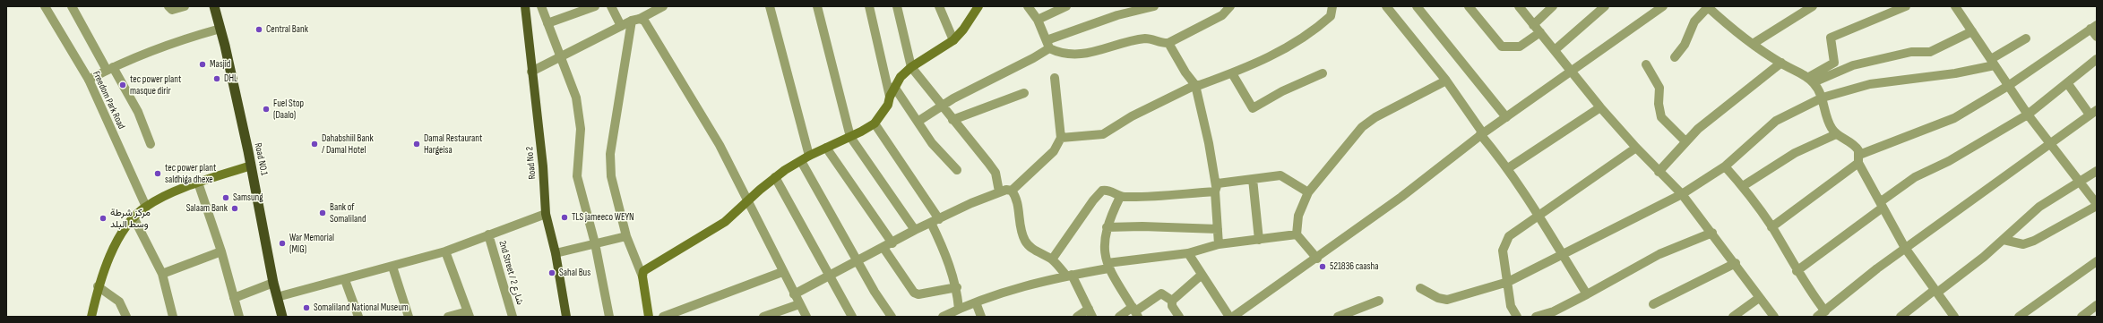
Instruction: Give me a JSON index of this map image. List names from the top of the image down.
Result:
{
  "streets": {
    "highway": ["Road NO.1"],
    "main road": ["Road No 2"],
    "street": ["Freedom Park Road", "2nd Street / شارع 2"]
  },
  "places": [
    "Central Bank",
    "Masjid",
    "DHL",
    "tec power plant masque dirir",
    "Fuel Stop (Daalo)",
    "Dahabshiil Bank / Damal Hotel",
    "Damal Restaurant Hargeisa",
    "tec power plant saldhiga dhexe",
    "Samsung",
    "Salaam Bank",
    "Bank of Somaliland",
    "TLS jameeco WEYN",
    "مركز شرطة وسط البلد",
    "War Memorial (MIG)",
    "521836 caasha",
    "Sahal Bus",
    "Somaliland National Museum"
  ]
}
